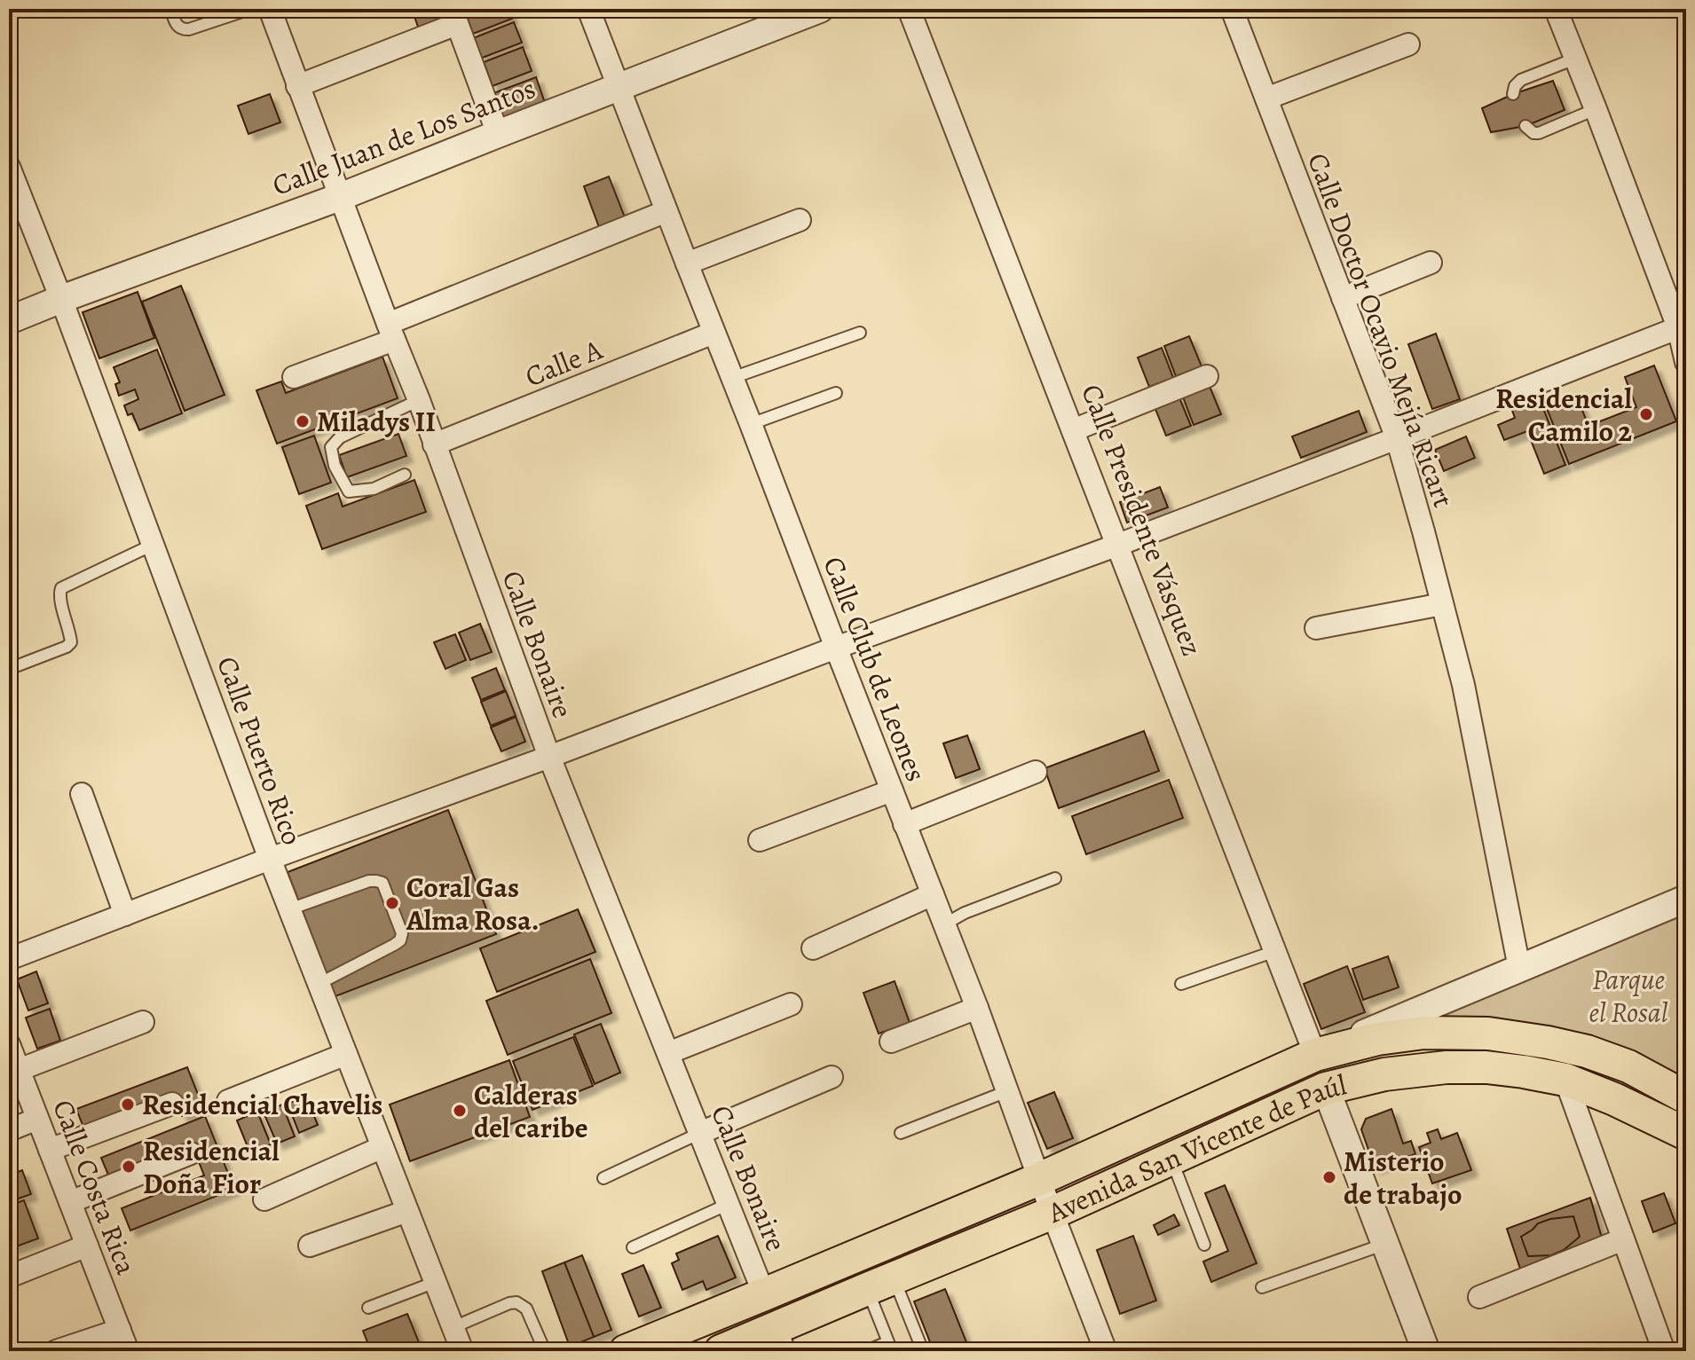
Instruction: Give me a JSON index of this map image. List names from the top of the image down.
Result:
{
  "streets": {
    "main road": ["Avenida San Vicente de Paúl"],
    "street": [
      "Calle Juan de Los Santos",
      "Calle Doctor Ocavio Mejía Ricart",
      "Calle A",
      "Calle Presidente Vásquez",
      "Calle Bonaire",
      "Calle Club de Leones",
      "Calle Puerto Rico",
      "Calle Costa Rica"
    ]
  },
  "crossings": [
    ["Calle Juan de Los Santos", "Calle Bonaire"],
    ["Calle Juan de Los Santos", "Calle Club de Leones"],
    ["Calle Juan de Los Santos", "Calle Puerto Rico"],
    ["Calle Doctor Ocavio Mejía Ricart", "Avenida San Vicente de Paúl"],
    ["Calle A", "Calle Bonaire"],
    ["Calle A", "Calle Club de Leones"],
    ["Calle Presidente Vásquez", "Avenida San Vicente de Paúl"],
    ["Calle Bonaire", "Avenida San Vicente de Paúl"],
    ["Calle Club de Leones", "Avenida San Vicente de Paúl"]
  ],
  "parks": ["Parque el Rosal"],
  "places": [
    "Residencial Camilo 2",
    "Miladys II",
    "Coral Gas Alma Rosa.",
    "Residencial Chavelis",
    "Calderas del caribe",
    "Residencial Doña Fior",
    "Misterio de trabajo"
  ]
}
